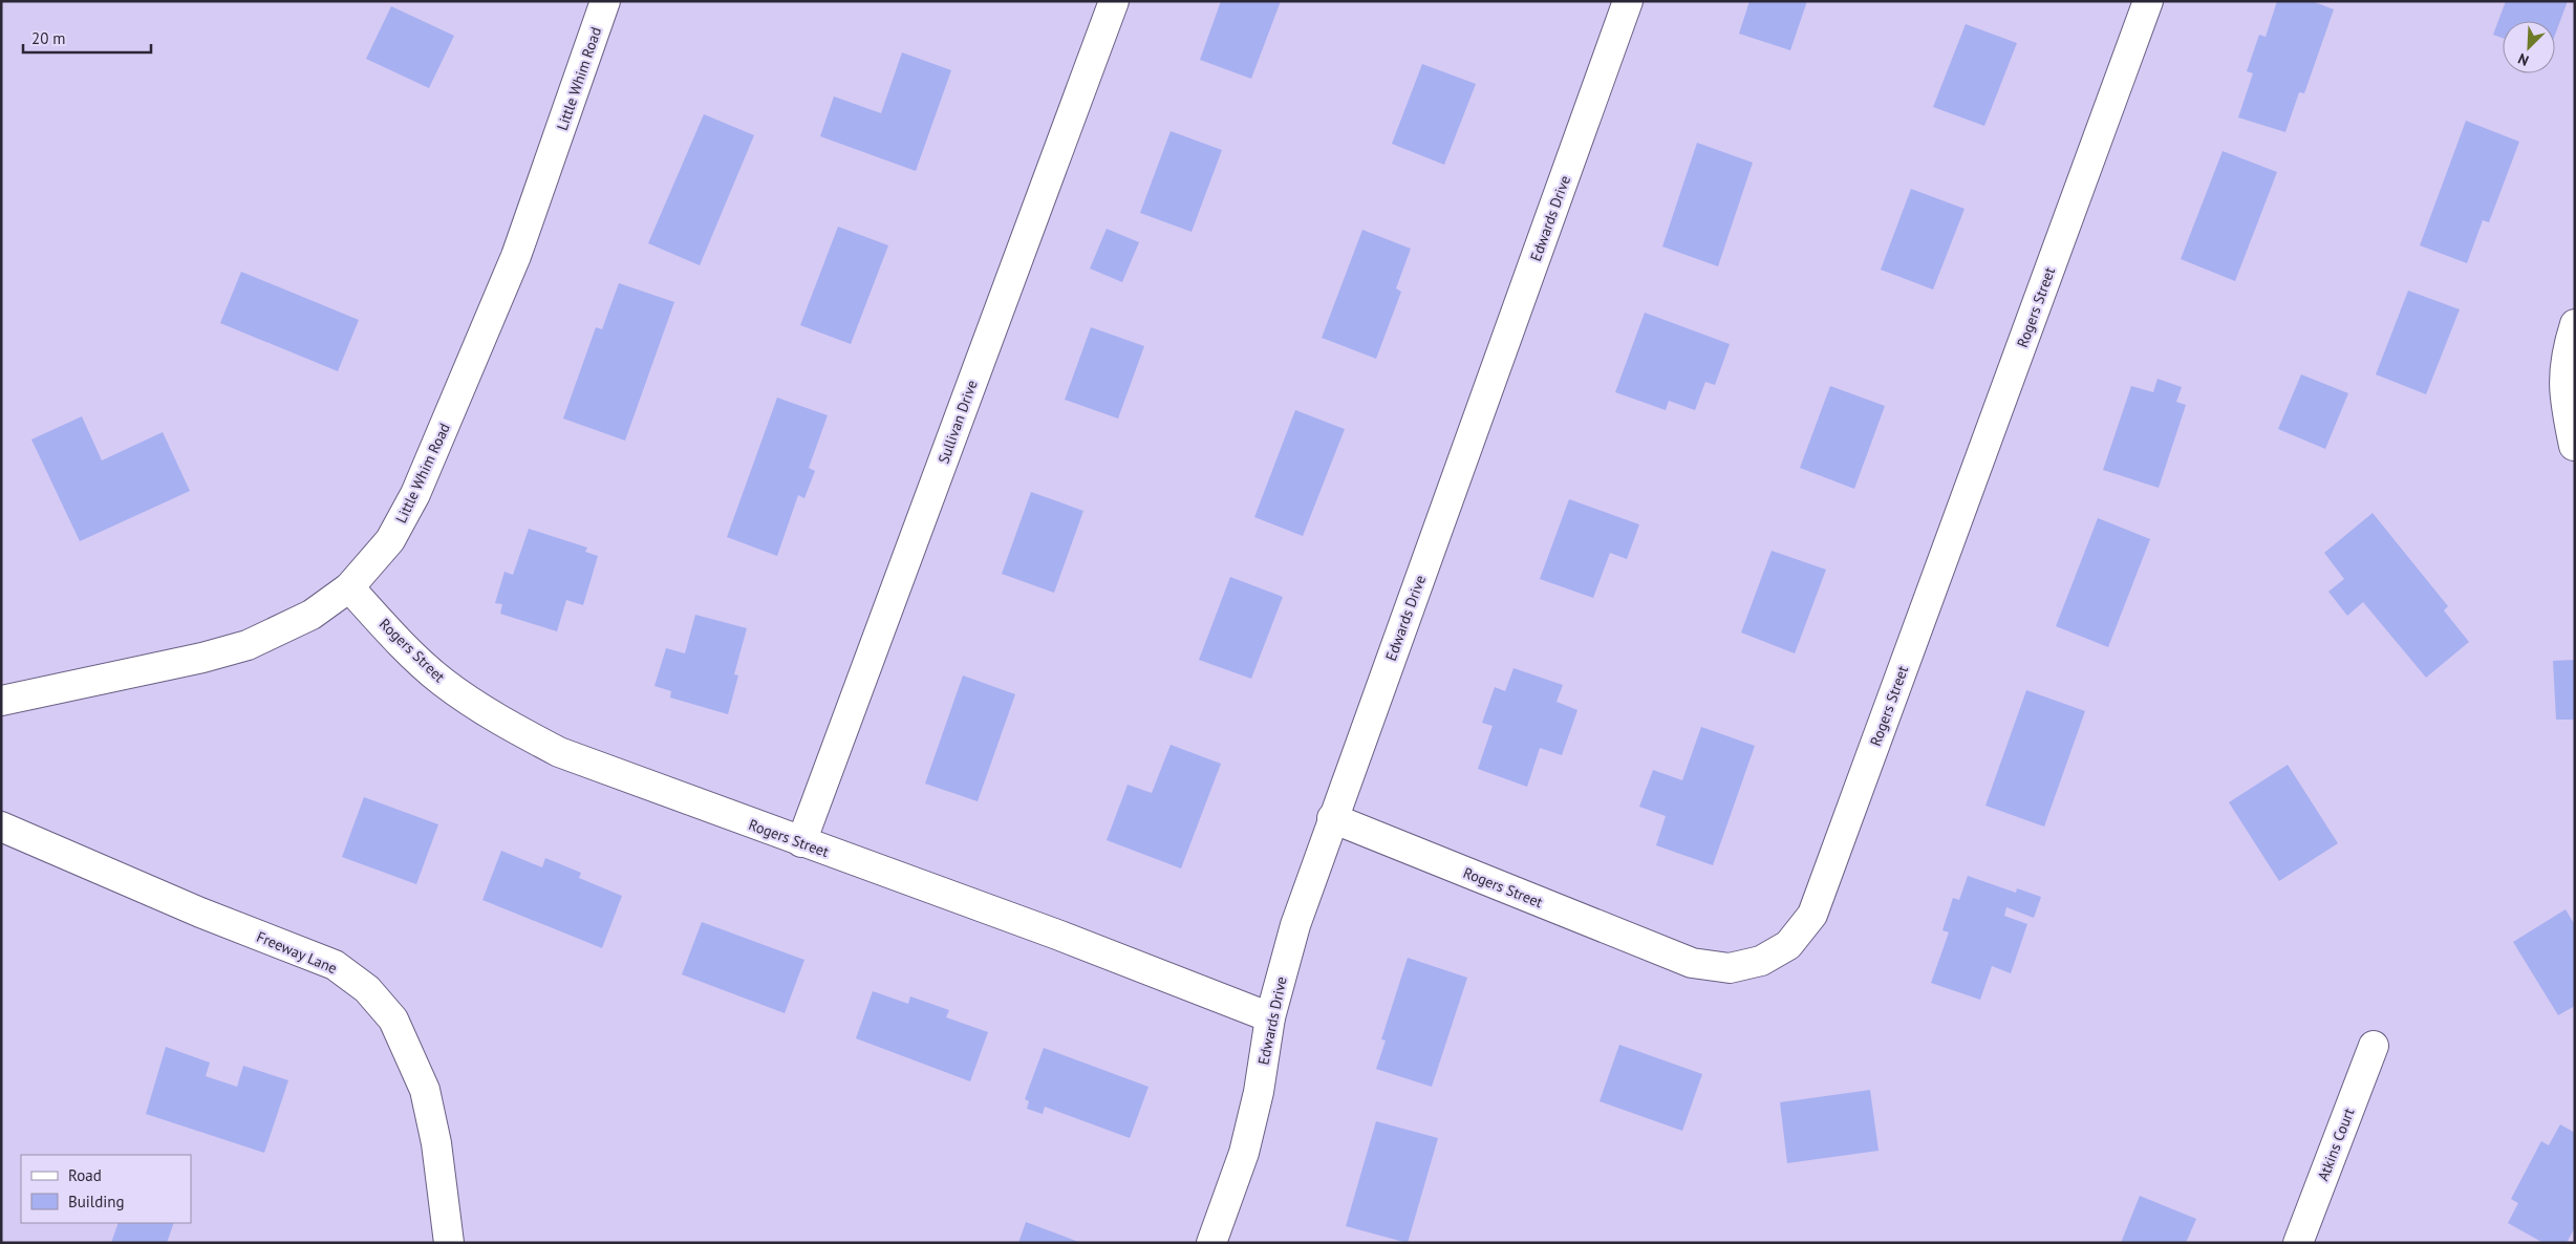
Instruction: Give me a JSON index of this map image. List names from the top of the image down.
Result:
{
  "streets": {
    "street": [
      "Little Whim Road",
      "Edwards Drive",
      "Rogers Street",
      "Sullivan Drive",
      "Freeway Lane",
      "Atkins Court"
    ]
  },
  "crossings": [
    ["Little Whim Road", "Rogers Street"],
    ["Edwards Drive", "Rogers Street"],
    ["Rogers Street", "Sullivan Drive"]
  ],
  "legend": ["Road", "Building"],
  "scale_bar": "20 m",
  "north": "bottom left"
}
